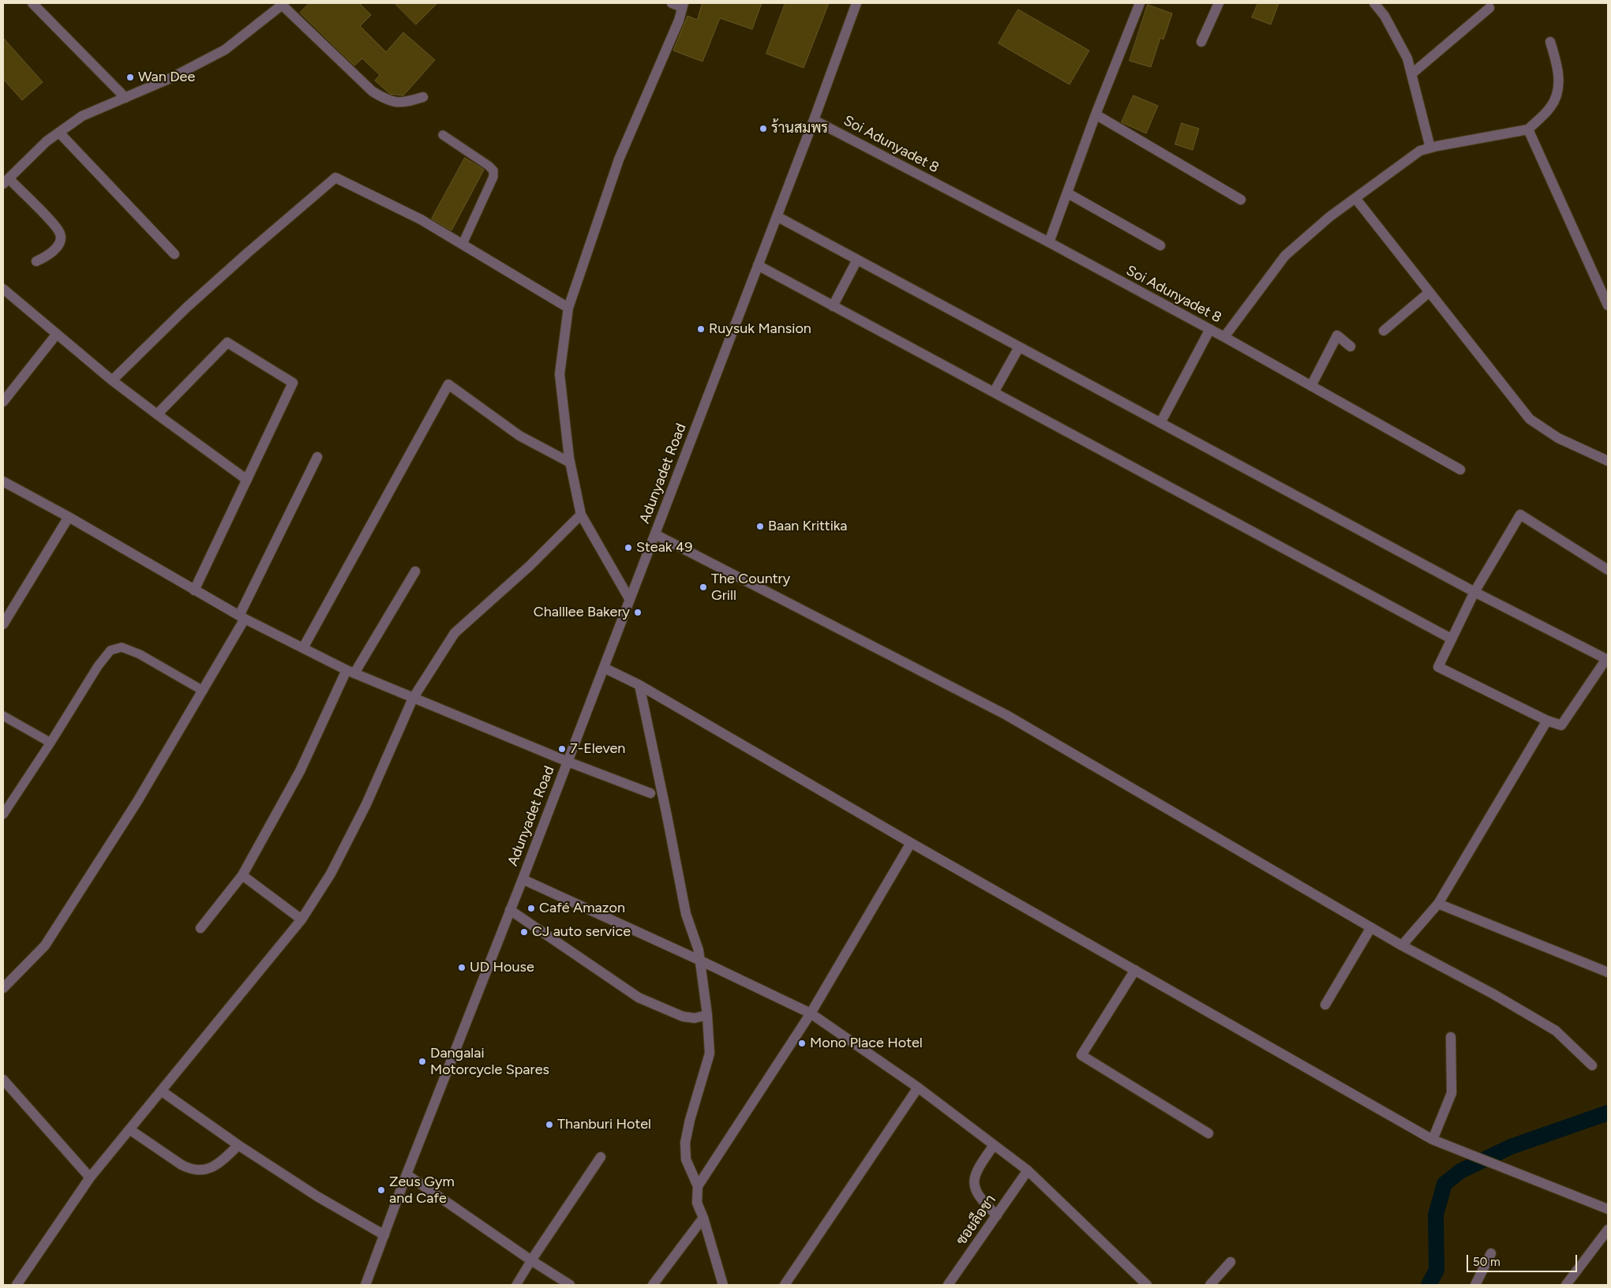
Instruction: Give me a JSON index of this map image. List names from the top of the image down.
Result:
{
  "streets": {
    "street": ["Soi Adunyadet 8", "Adunyadet Road", "ซอยลือชา"]
  },
  "crossings": [
    ["Soi Adunyadet 8", "Adunyadet Road"]
  ],
  "places": [
    "Wan Dee",
    "ร้านสมพร",
    "Ruysuk Mansion",
    "Baan Krittika",
    "Steak 49",
    "The Country Grill",
    "Challlee Bakery",
    "7-Eleven",
    "Café Amazon",
    "CJ auto service",
    "UD House",
    "Mono Place Hotel",
    "Dangalai Motorcycle Spares",
    "Thanburi Hotel",
    "Zeus Gym and Cafe"
  ],
  "scale_bar": "50 m"
}
